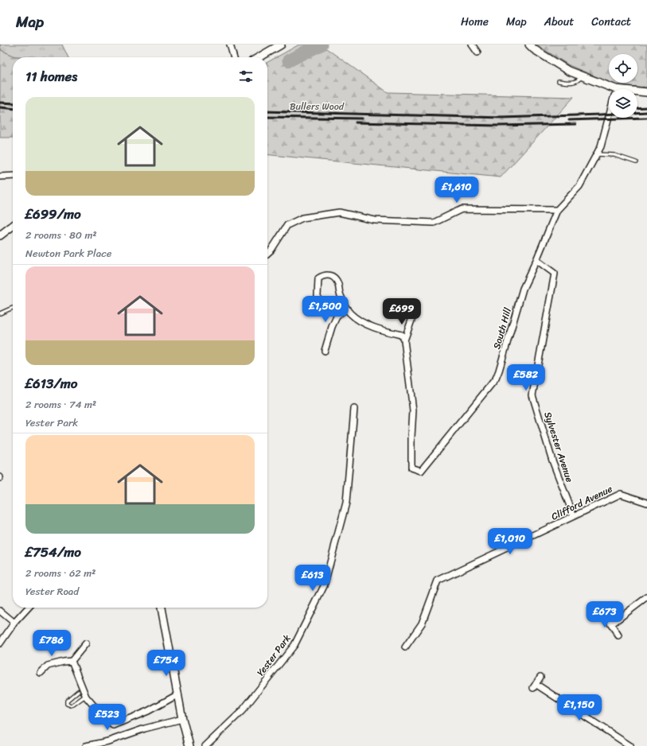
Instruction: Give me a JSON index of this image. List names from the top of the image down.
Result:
{
  "streets": {
    "street": [
      "South Hill",
      "Sylvester Avenue",
      "Clifford Avenue",
      "Yester Park"
    ]
  },
  "crossings": [
    ["South Hill", "Sylvester Avenue"],
    ["Sylvester Avenue", "Clifford Avenue"]
  ],
  "parks": ["Bullers Wood"],
  "page": {
    "header": "Map",
    "nav": [
      "Home",
      "Map",
      "About",
      "Contact"
    ],
    "heading": "11 homes",
    "list": [
      {
        "name": "£699/mo",
        "note": "2 rooms · 80 m² · Newton Park Place"
      },
      {
        "name": "£613/mo",
        "note": "2 rooms · 74 m² · Yester Park"
      },
      {
        "name": "£754/mo",
        "note": "2 rooms · 62 m² · Yester Road"
      }
    ],
    "price": [
      "£1,610",
      "£1,500",
      "£699",
      "£582",
      "£1,010",
      "£613",
      "£673",
      "£786",
      "£754",
      "£1,150",
      "£523"
    ]
  }
}
